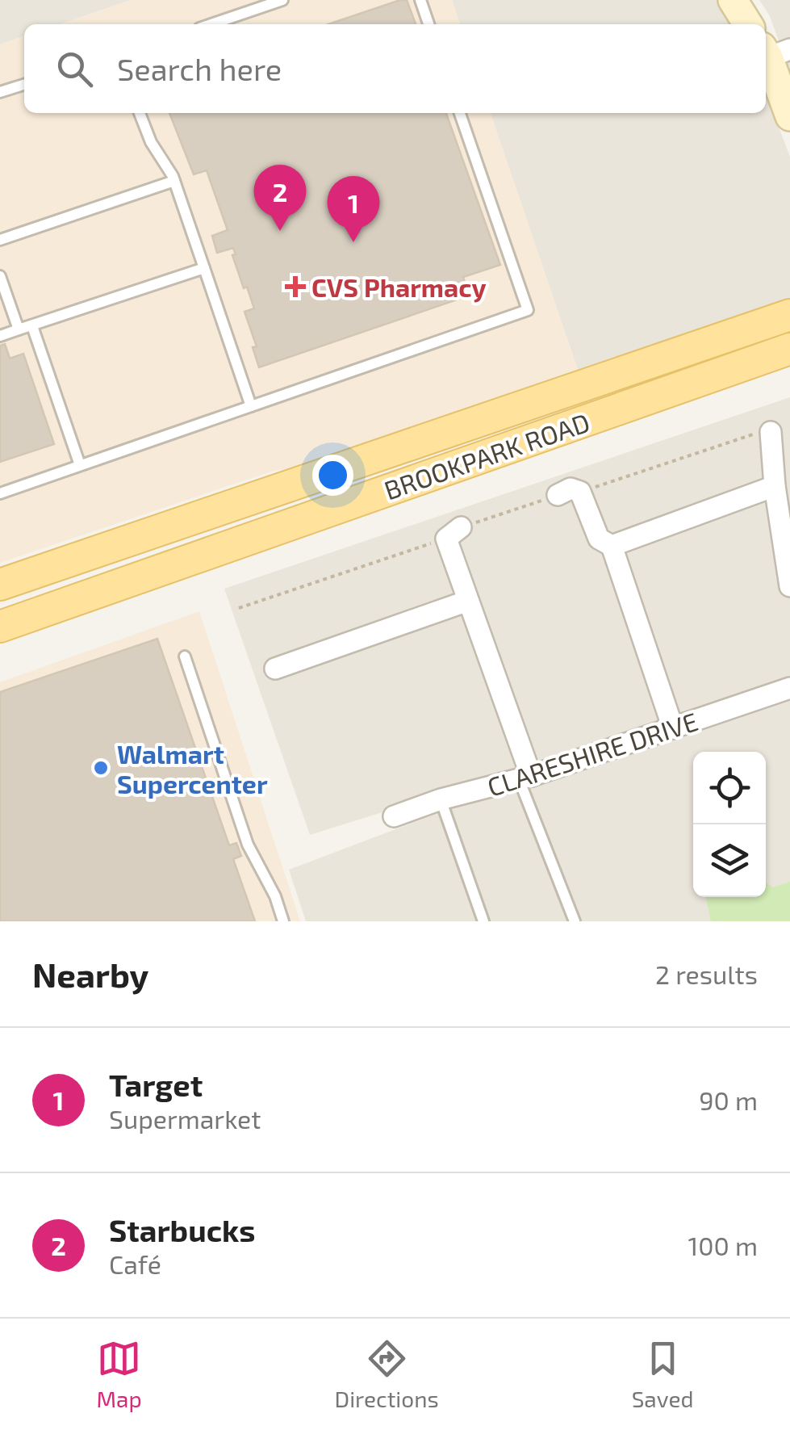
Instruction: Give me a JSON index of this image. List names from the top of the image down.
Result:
{
  "streets": {
    "main road": ["BROOKPARK ROAD"],
    "street": ["CLARESHIRE DRIVE"]
  },
  "places": {
    "health": ["CVS Pharmacy"],
    "other": ["Walmart Supercenter"]
  },
  "page": {
    "search": "Search here",
    "pins": ["2", "1"],
    "heading": ["Nearby", "2 results"],
    "list": [
      {
        "mark": "1",
        "name": "Target",
        "note": "Supermarket",
        "value": "90 m"
      },
      {
        "mark": "2",
        "name": "Starbucks",
        "note": "Café",
        "value": "100 m"
      }
    ],
    "nav": ["Map", "Directions", "Saved"]
  }
}
